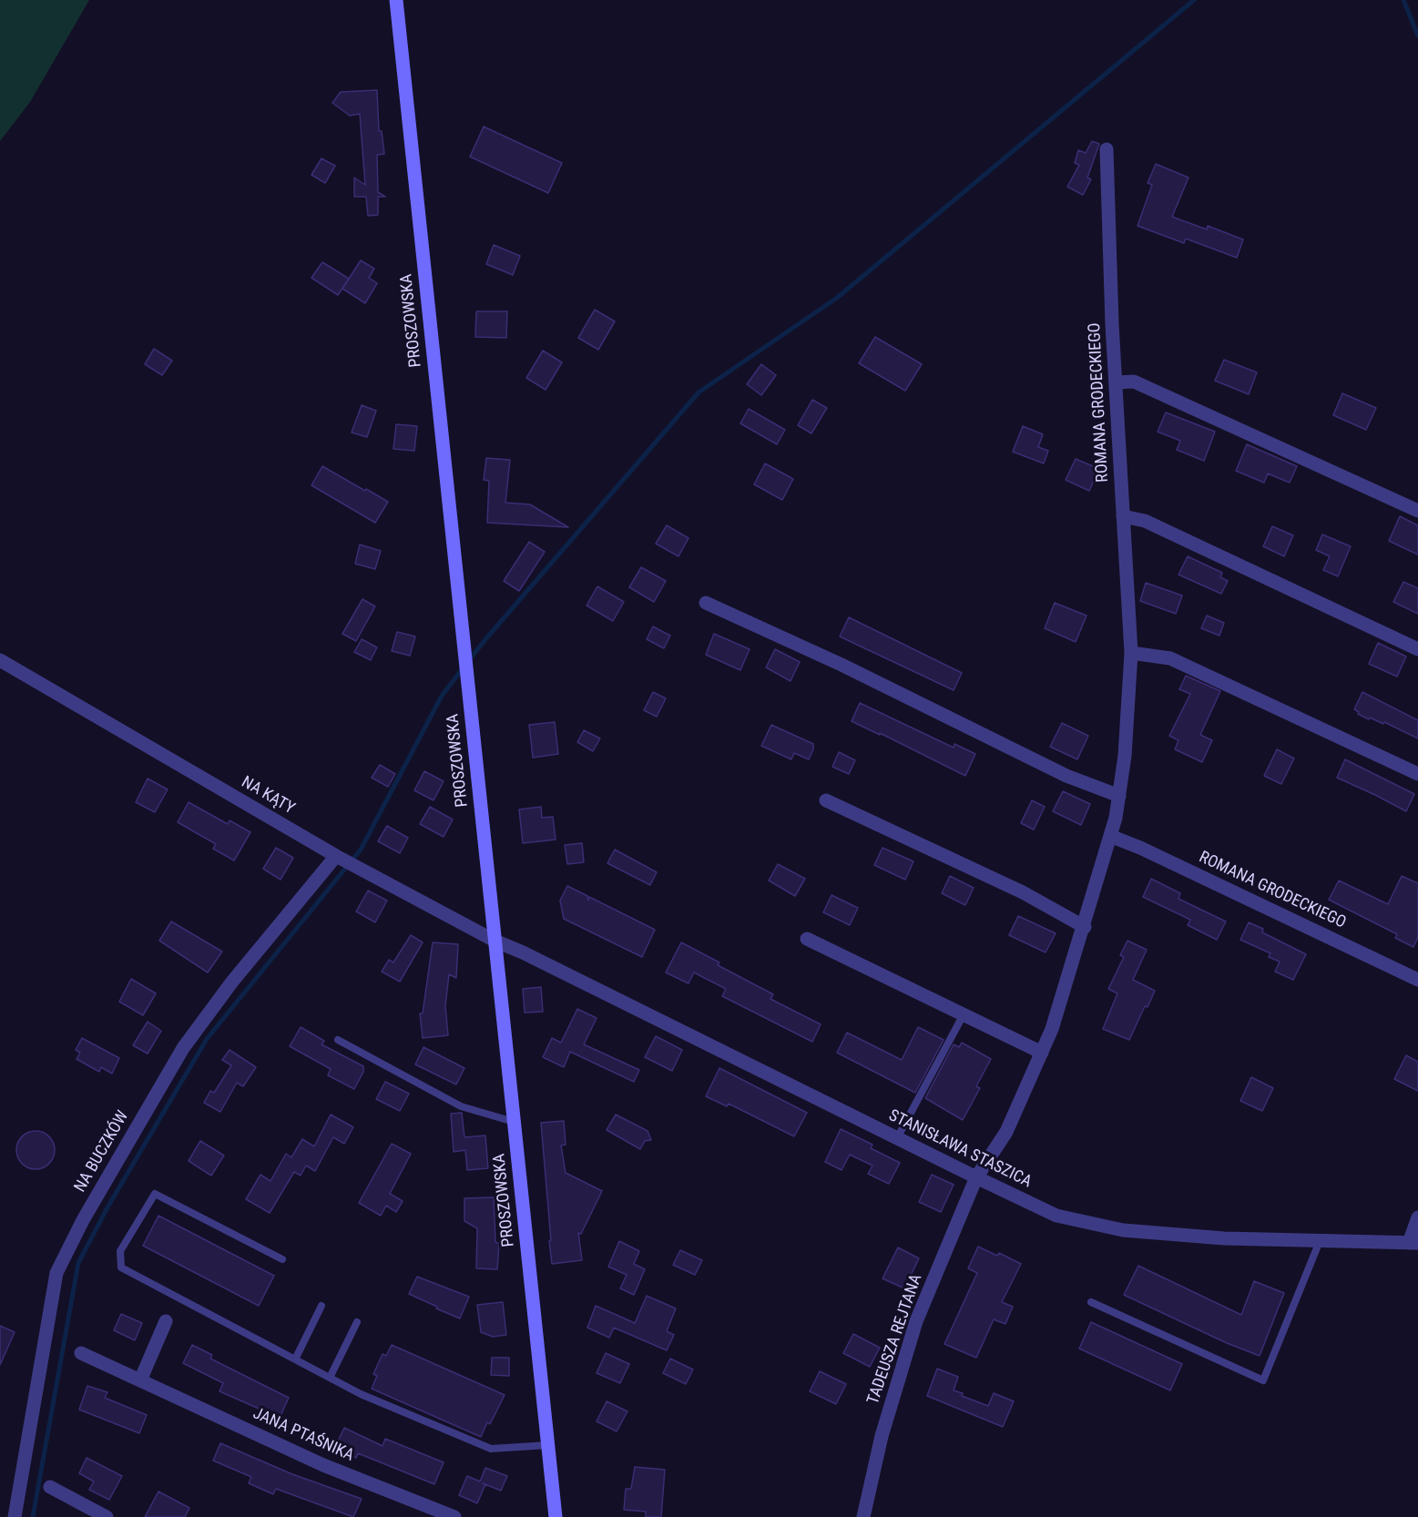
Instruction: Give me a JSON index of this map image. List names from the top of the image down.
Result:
{
  "streets": {
    "main road": ["PROSZOWSKA"],
    "street": [
      "ROMANA GRODECKIEGO",
      "NA KĄTY",
      "STANISŁAWA STASZICA",
      "NA BUCZKÓW",
      "TADEUSZA REJTANA",
      "JANA PTAŚNIKA"
    ]
  },
  "crossings": [
    ["PROSZOWSKA", "NA KĄTY"],
    ["ROMANA GRODECKIEGO", "STANISŁAWA STASZICA"],
    ["ROMANA GRODECKIEGO", "TADEUSZA REJTANA"],
    ["NA KĄTY", "STANISŁAWA STASZICA"],
    ["NA KĄTY", "NA BUCZKÓW"],
    ["STANISŁAWA STASZICA", "TADEUSZA REJTANA"]
  ]
}
